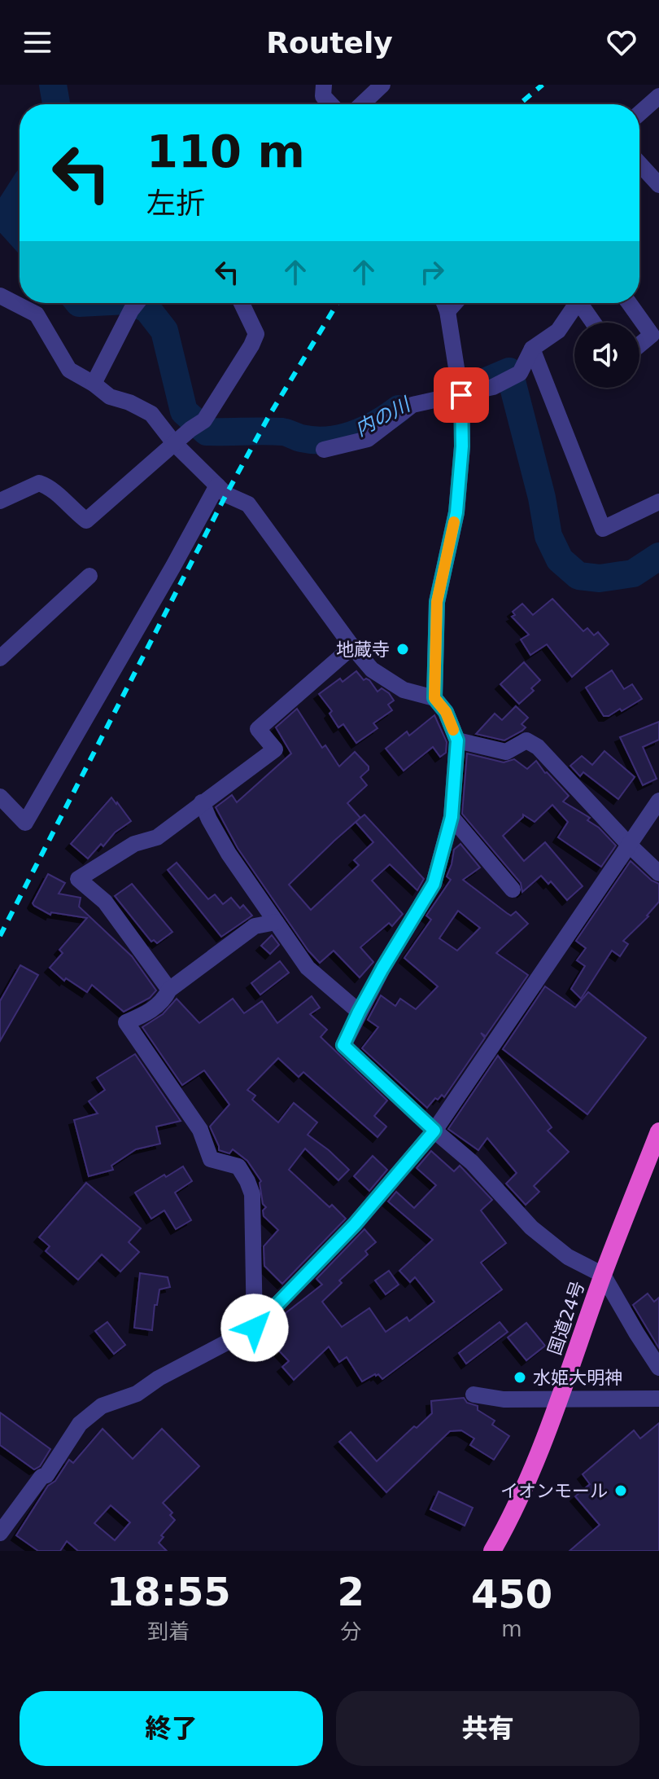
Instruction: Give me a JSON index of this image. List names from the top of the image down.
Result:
{
  "streets": {
    "highway": ["国道24号"]
  },
  "water": ["内の川"],
  "places": ["地蔵寺", "水姫大明神", "イオンモール"],
  "page": {
    "header": "Routely",
    "turn": ["110 m", "左折"],
    "eta": [
      "18:55",
      "到着",
      "2",
      "分",
      "450",
      "m"
    ],
    "buttons": ["終了", "共有"]
  }
}
